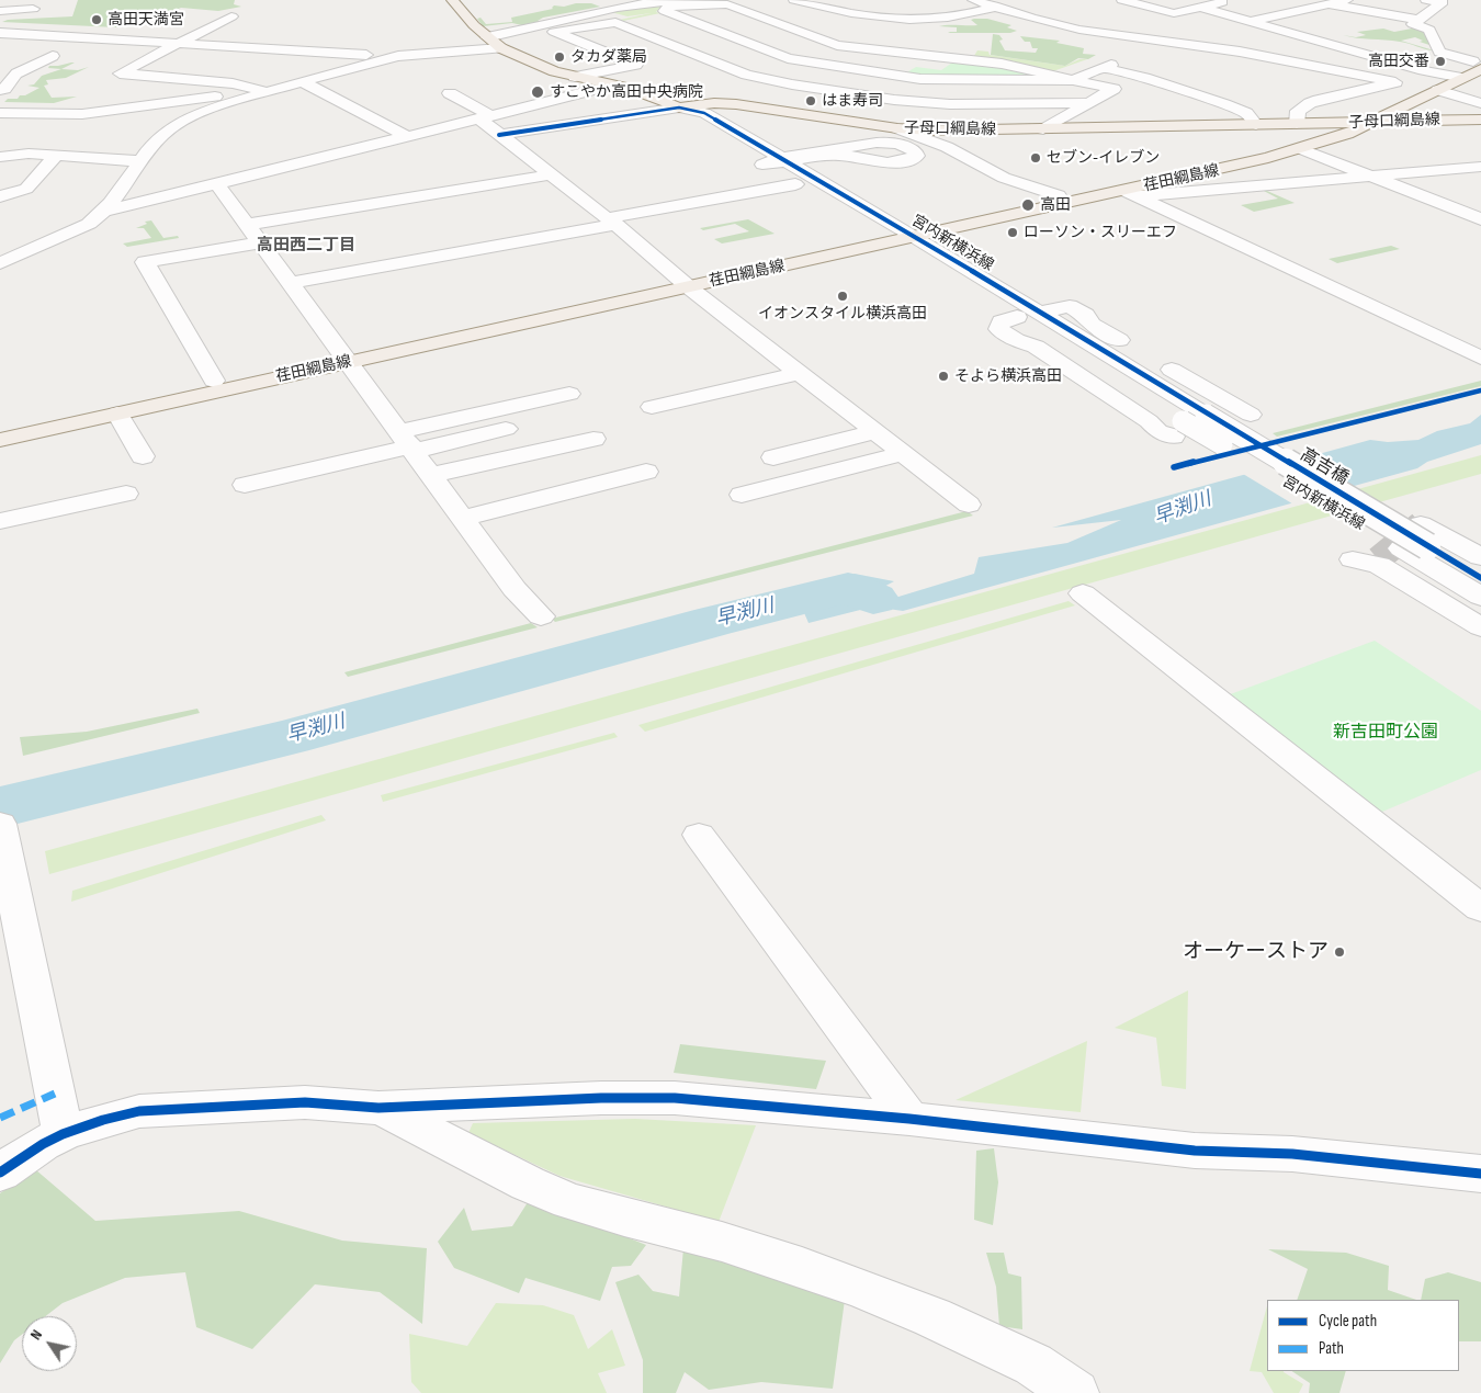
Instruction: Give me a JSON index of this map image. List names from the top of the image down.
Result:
{
  "streets": {
    "main road": ["子母口綱島線", "荏田綱島線"],
    "street": ["宮内新横浜線", "高吉橋"]
  },
  "crossings": [
    ["子母口綱島線", "荏田綱島線"],
    ["子母口綱島線", "宮内新横浜線"],
    ["荏田綱島線", "宮内新横浜線"],
    ["宮内新横浜線", "高吉橋"]
  ],
  "districts": ["高田西二丁目"],
  "water": ["早渕川"],
  "parks": ["新吉田町公園"],
  "places": [
    "高田天満宮",
    "タカダ薬局",
    "高田交番",
    "すこやか高田中央病院",
    "はま寿司",
    "セブン-イレブン",
    "高田",
    "ローソン・スリーエフ",
    "イオンスタイル横浜高田",
    "そよら横浜高田",
    "オーケーストア"
  ],
  "legend": ["Cycle path", "Path"],
  "north": "top left"
}
